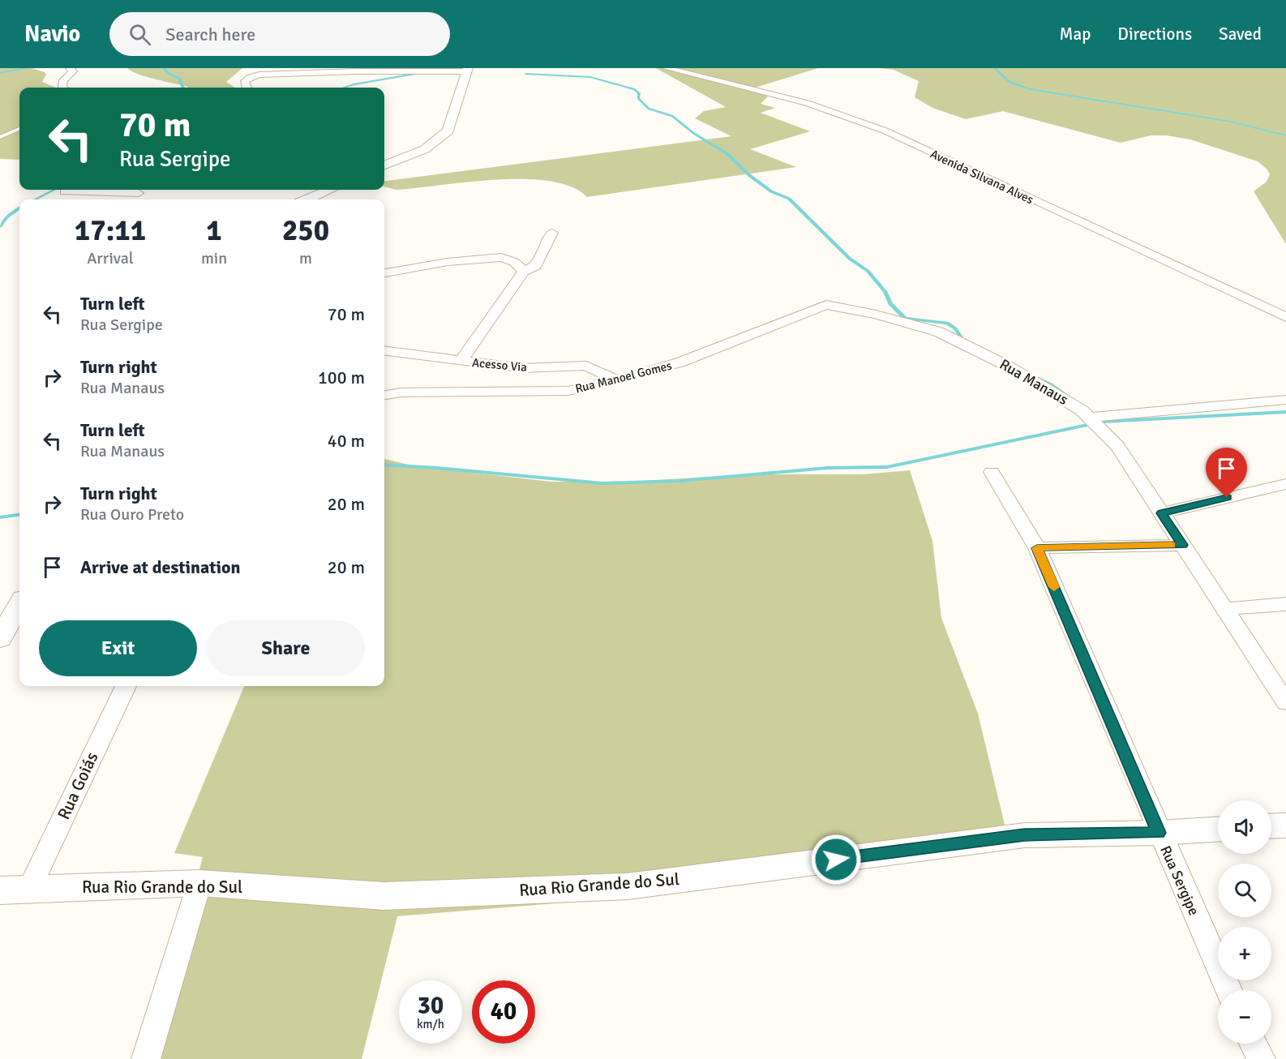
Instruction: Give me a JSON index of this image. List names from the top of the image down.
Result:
{
  "streets": {
    "street": [
      "Avenida Silvana Alves",
      "Acesso Via",
      "Rua Manoel Gomes",
      "Rua Manaus",
      "Rua Goiás",
      "Rua Sergipe",
      "Rua Rio Grande do Sul"
    ]
  },
  "crossings": [
    ["Acesso Via", "Rua Manoel Gomes"],
    ["Rua Manoel Gomes", "Rua Manaus"],
    ["Rua Goiás", "Rua Rio Grande do Sul"],
    ["Rua Sergipe", "Rua Rio Grande do Sul"]
  ],
  "page": {
    "header": "Navio",
    "search": "Search here",
    "nav": ["Map", "Directions", "Saved"],
    "turn": ["70 m", "Rua Sergipe"],
    "eta": [
      "17:11",
      "Arrival",
      "1",
      "min",
      "250",
      "m"
    ],
    "list": [
      {
        "name": "Turn left",
        "note": "Rua Sergipe",
        "value": "70 m"
      },
      {
        "name": "Turn right",
        "note": "Rua Manaus",
        "value": "100 m"
      },
      {
        "name": "Turn left",
        "note": "Rua Manaus",
        "value": "40 m"
      },
      {
        "name": "Turn right",
        "note": "Rua Ouro Preto",
        "value": "20 m"
      },
      {
        "name": "Arrive at destination",
        "value": "20 m"
      }
    ],
    "buttons": ["Exit", "Share"],
    "map_buttons": ["+", "−"],
    "speed": "30 km/h",
    "limit": "40"
  }
}
